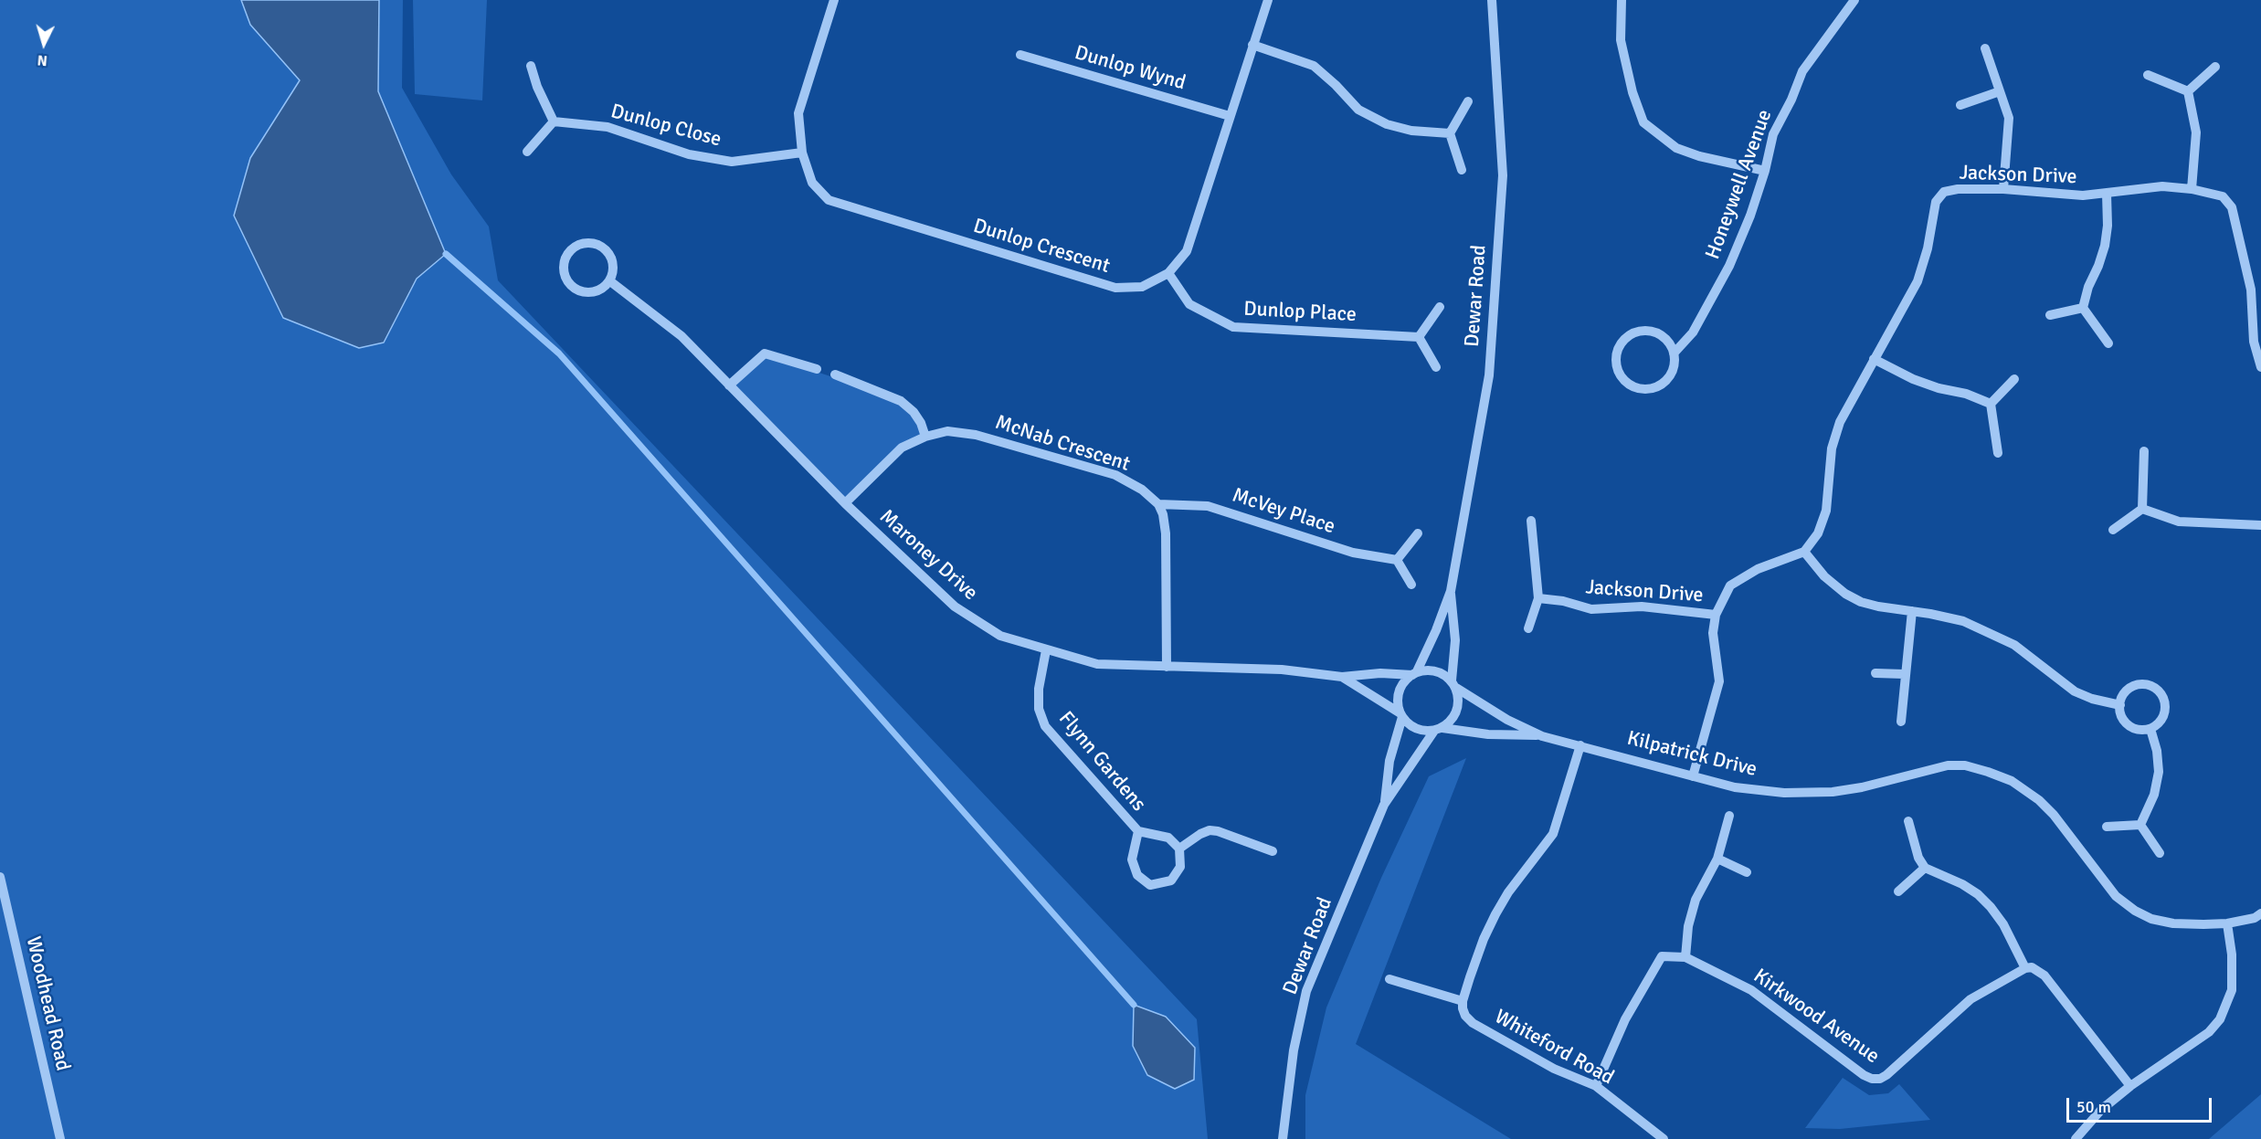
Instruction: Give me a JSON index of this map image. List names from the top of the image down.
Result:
{
  "streets": {
    "street": [
      "Dunlop Wynd",
      "Dunlop Close",
      "Jackson Drive",
      "Honeywell Avenue",
      "Dunlop Crescent",
      "Dewar Road",
      "Dunlop Place",
      "McNab Crescent",
      "McVey Place",
      "Maroney Drive",
      "Kilpatrick Drive",
      "Flynn Gardens",
      "Woodhead Road",
      "Kirkwood Avenue",
      "Whiteford Road"
    ]
  },
  "crossings": [
    ["Dunlop Wynd", "Dunlop Crescent"],
    ["Dunlop Close", "Dunlop Crescent"],
    ["Jackson Drive", "Kilpatrick Drive"],
    ["Dunlop Crescent", "Dunlop Place"],
    ["Dewar Road", "Maroney Drive"],
    ["Dewar Road", "Kilpatrick Drive"],
    ["McNab Crescent", "McVey Place"],
    ["McNab Crescent", "Maroney Drive"],
    ["Maroney Drive", "Kilpatrick Drive"],
    ["Maroney Drive", "Flynn Gardens"]
  ],
  "scale_bar": "50 m",
  "north": "bottom"
}
